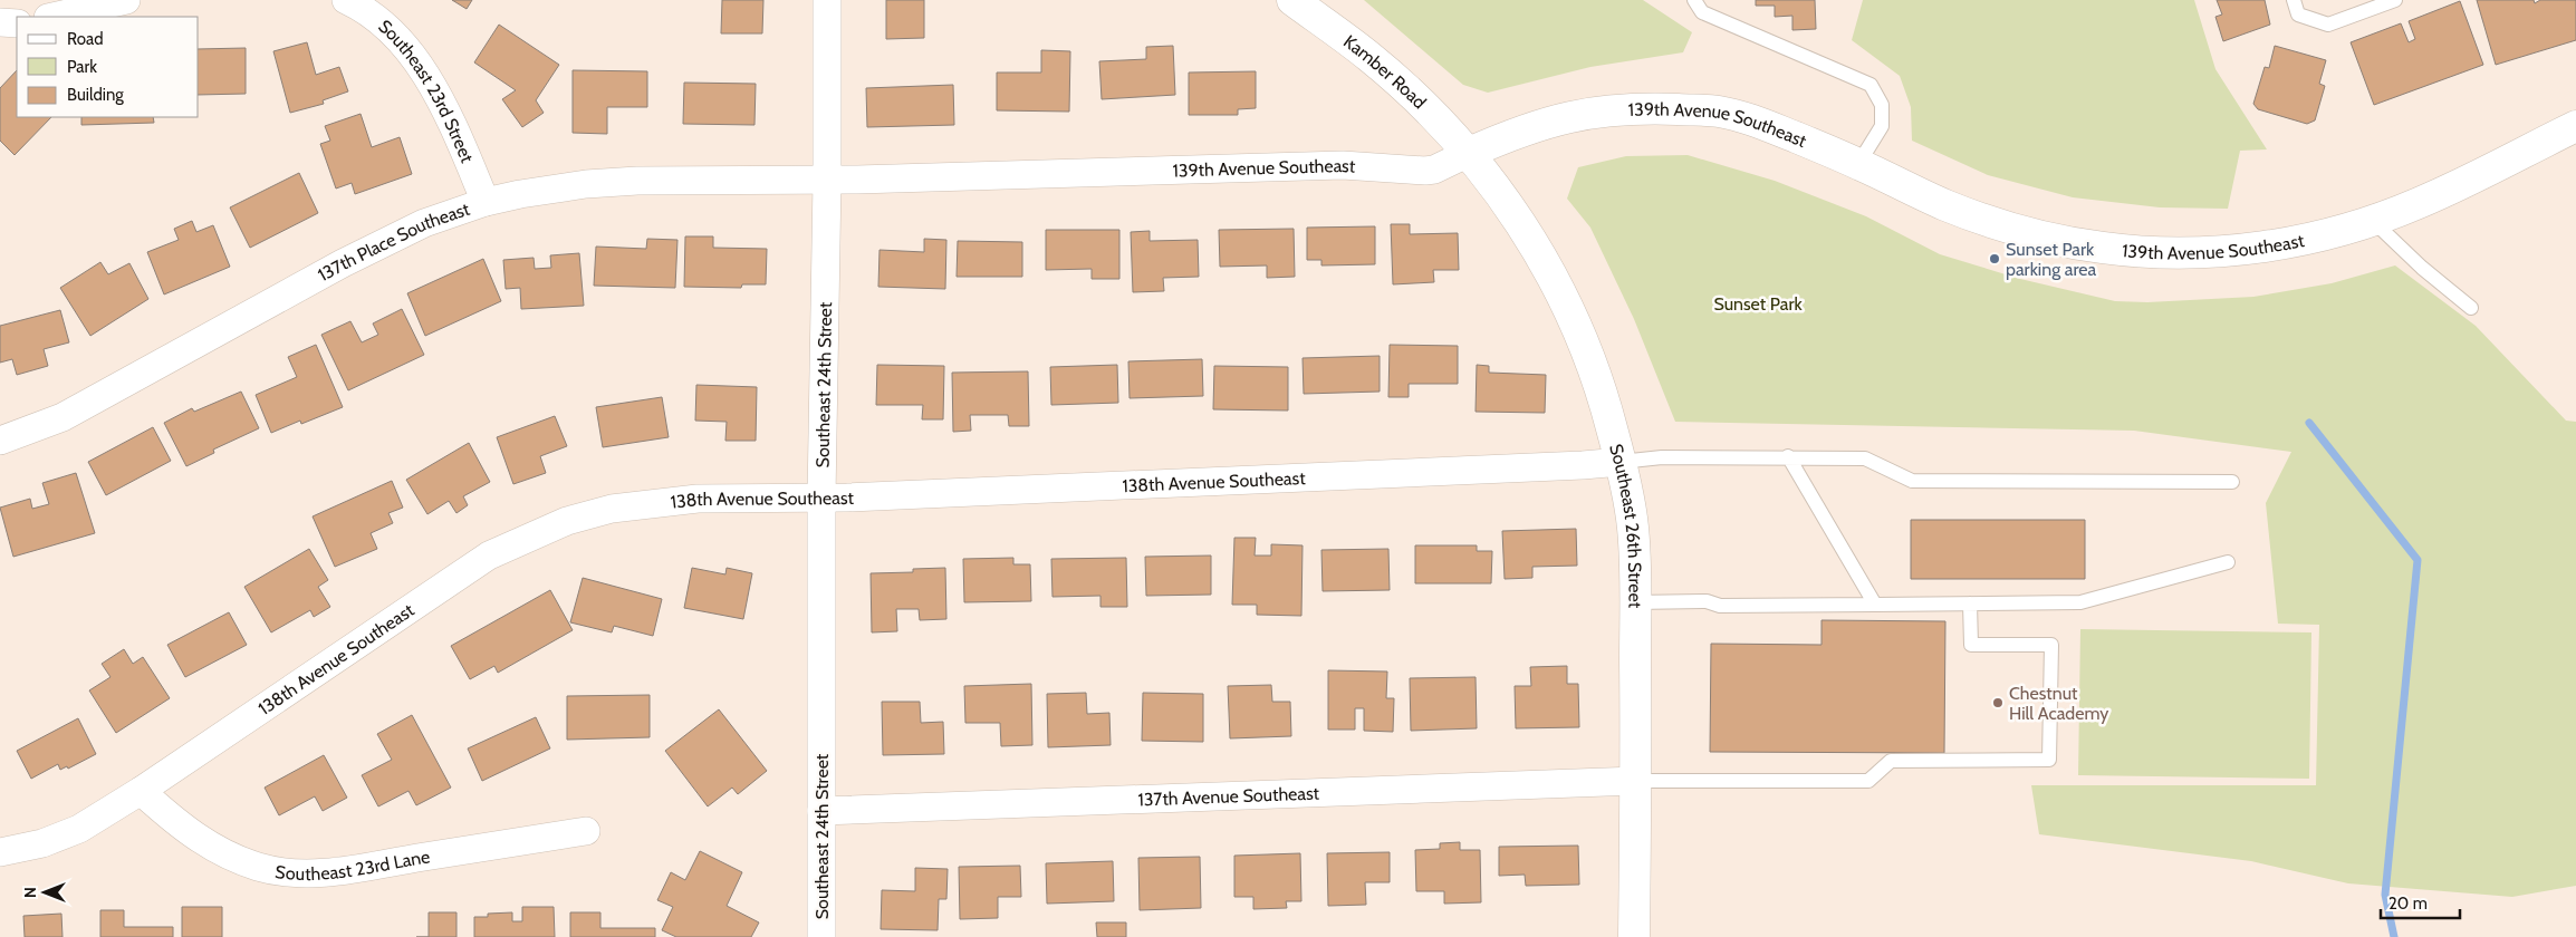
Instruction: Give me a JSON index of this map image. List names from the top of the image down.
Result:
{
  "streets": {
    "street": [
      "Kamber Road",
      "Southeast 23rd Street",
      "139th Avenue Southeast",
      "137th Place Southeast",
      "Southeast 24th Street",
      "138th Avenue Southeast",
      "Southeast 26th Street",
      "137th Avenue Southeast",
      "Southeast 23rd Lane"
    ]
  },
  "crossings": [
    ["Kamber Road", "139th Avenue Southeast"],
    ["Kamber Road", "Southeast 26th Street"],
    ["Southeast 23rd Street", "137th Place Southeast"],
    ["139th Avenue Southeast", "137th Place Southeast"],
    ["139th Avenue Southeast", "Southeast 24th Street"],
    ["139th Avenue Southeast", "Southeast 26th Street"],
    ["137th Place Southeast", "Southeast 24th Street"],
    ["Southeast 24th Street", "138th Avenue Southeast"],
    ["Southeast 24th Street", "137th Avenue Southeast"],
    ["138th Avenue Southeast", "Southeast 26th Street"],
    ["138th Avenue Southeast", "Southeast 23rd Lane"],
    ["Southeast 26th Street", "137th Avenue Southeast"]
  ],
  "parks": ["Sunset Park"],
  "places": ["Sunset Park parking area", "Chestnut Hill Academy"],
  "legend": ["Road", "Park", "Building"],
  "scale_bar": "20 m",
  "north": "left"
}
